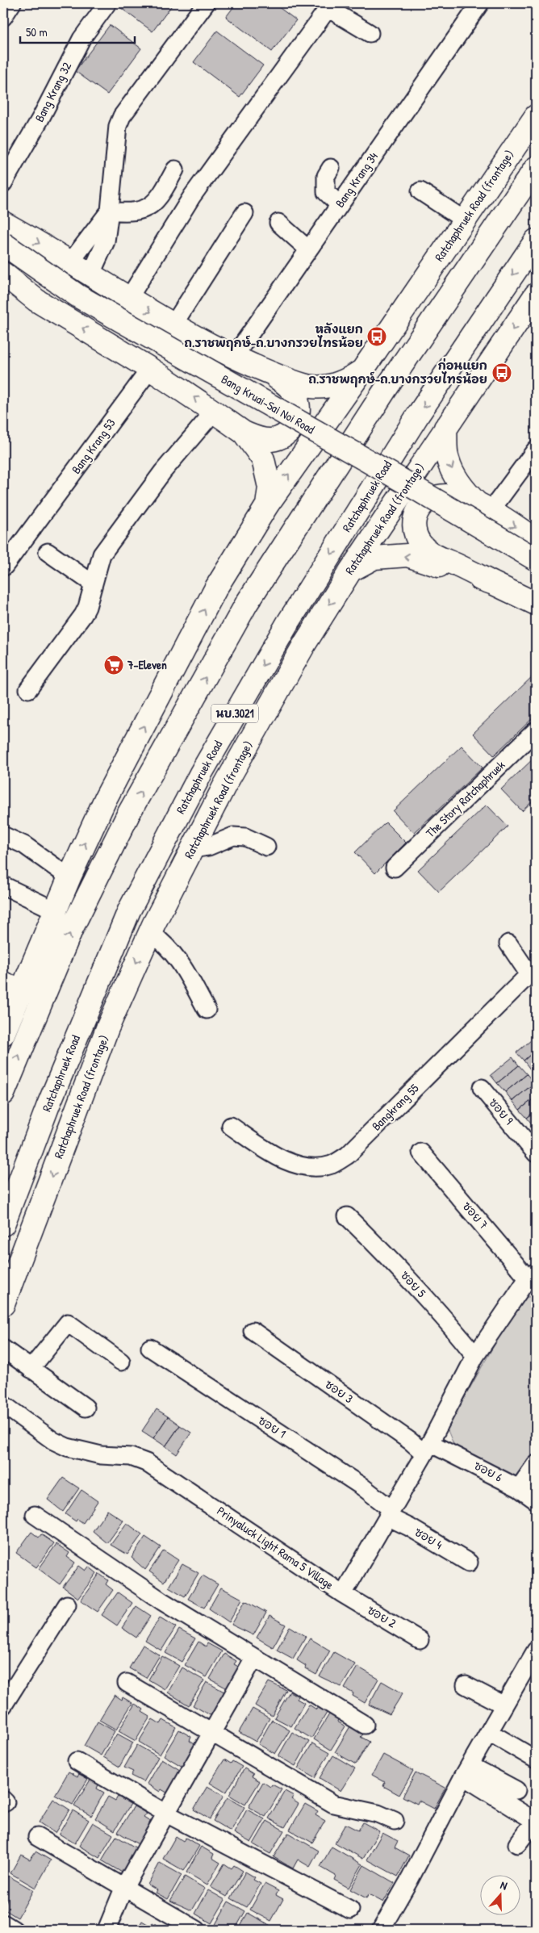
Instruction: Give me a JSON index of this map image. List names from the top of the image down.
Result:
{
  "streets": {
    "main road": [
      "Ratchaphruek Road (frontage)",
      "Bang Kruai-Sai Noi Road",
      "Ratchaphruek Road",
      "นบ.3021"
    ],
    "street": [
      "Bang Krang 32",
      "Bang Krang 34",
      "Bang Krang 53",
      "The Story Ratchaphruek",
      "Bangkrang 55",
      "ซอย 9",
      "ซอย 7",
      "ซอย 5",
      "ซอย 3",
      "ซอย 1",
      "ซอย 6",
      "ซอย 4",
      "Prinyaluck Light Rama 5 Village",
      "ซอย 2"
    ]
  },
  "crossings": [
    ["ซอย 7", "Prinyaluck Light Rama 5 Village"],
    ["ซอย 5", "Prinyaluck Light Rama 5 Village"],
    ["ซอย 3", "ซอย 6"],
    ["ซอย 3", "Prinyaluck Light Rama 5 Village"],
    ["ซอย 1", "ซอย 4"],
    ["ซอย 1", "Prinyaluck Light Rama 5 Village"],
    ["ซอย 6", "Prinyaluck Light Rama 5 Village"],
    ["ซอย 4", "Prinyaluck Light Rama 5 Village"],
    ["Prinyaluck Light Rama 5 Village", "ซอย 2"]
  ],
  "places": {
    "bus stop": ["หลังแยก ถ.ราชพฤกษ์-ถ.บางกรวยไทรน้อย", "ก่อนแยก ถ.ราชพฤกษ์-ถ.บางกรวยไทรน้อย"],
    "supermarket": ["7-Eleven"]
  },
  "scale_bar": "50 m",
  "north": "top"
}
